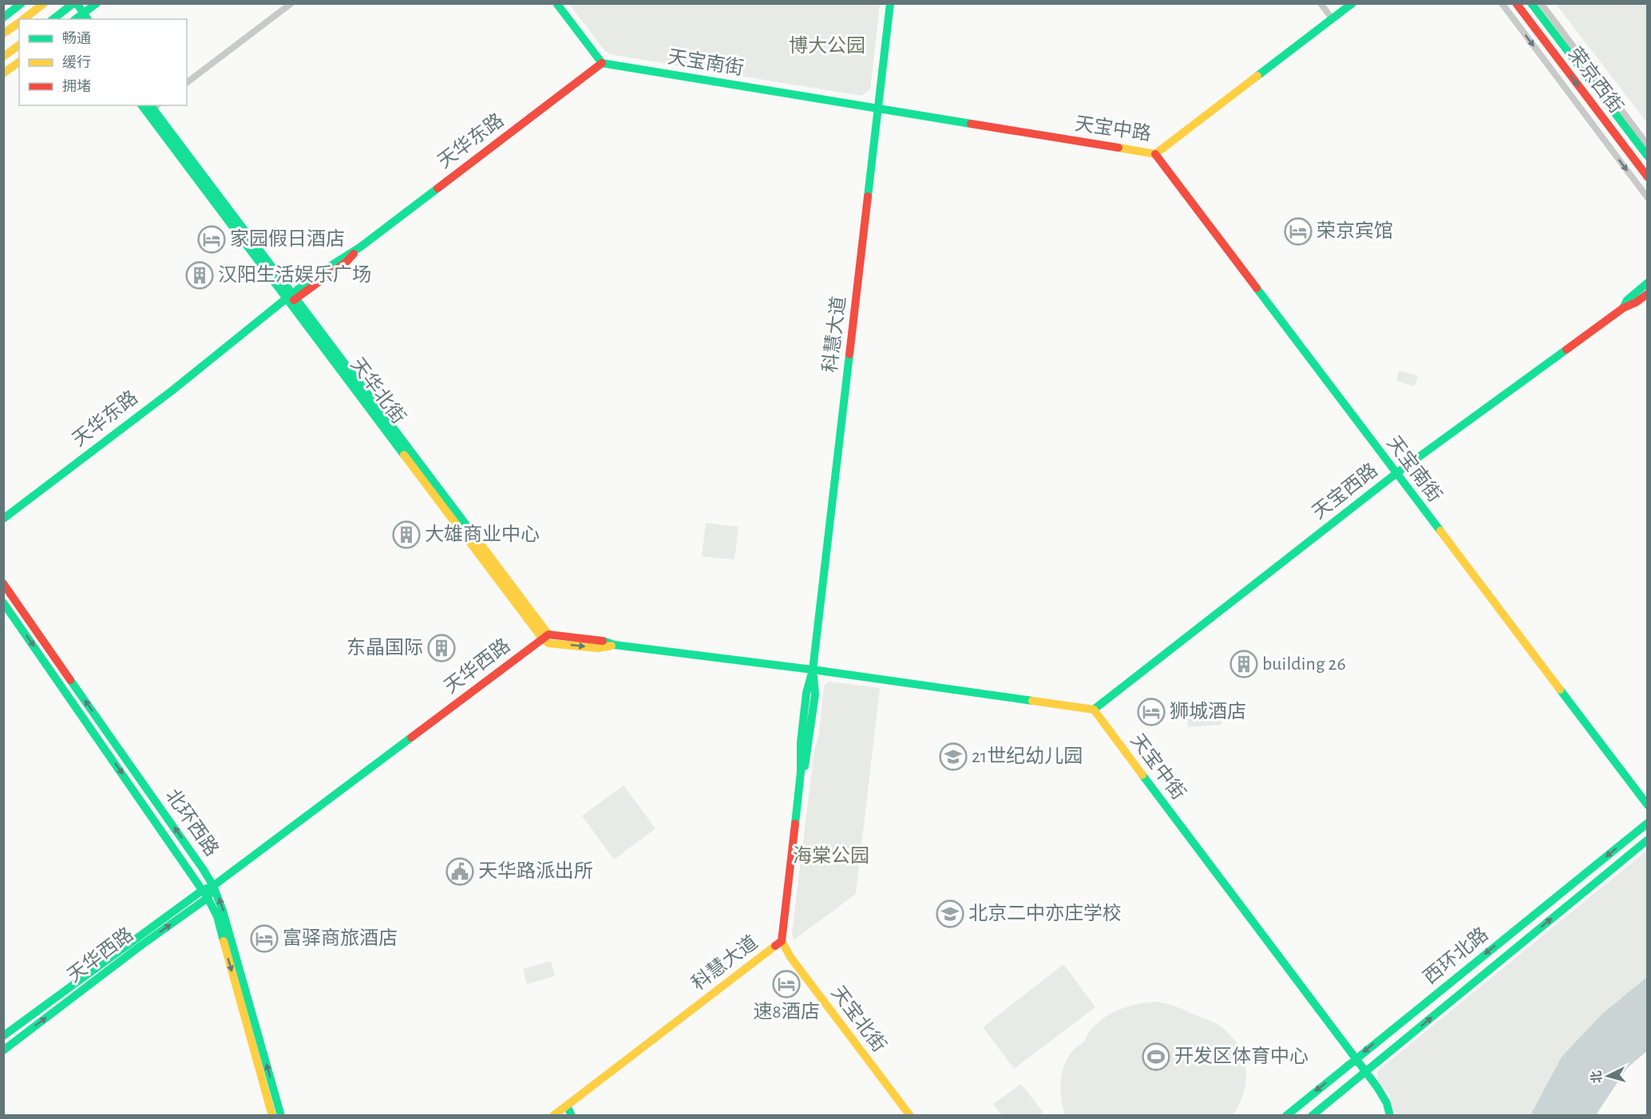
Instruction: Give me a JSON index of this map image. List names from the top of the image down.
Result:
{
  "streets": {
    "street": [
      "天宝南街",
      "荣京西街",
      "天宝中路",
      "天华东路",
      "科慧大道",
      "天华北街",
      "天宝西路",
      "天华西路",
      "天宝中街",
      "北环西路",
      "西环北路",
      "天宝北街"
    ]
  },
  "crossings": [
    ["天宝南街", "天宝中路"],
    ["天宝南街", "天华东路"],
    ["天宝南街", "科慧大道"],
    ["天宝南街", "天宝西路"],
    ["天宝中路", "科慧大道"],
    ["天华东路", "天华北街"],
    ["科慧大道", "天宝北街"],
    ["天华北街", "天华西路"],
    ["天宝西路", "天宝中街"],
    ["天华西路", "北环西路"],
    ["天宝中街", "西环北路"]
  ],
  "parks": ["博大公园", "海棠公园"],
  "places": {
    "hotel": [
      "荣京宾馆",
      "家园假日酒店",
      "狮城酒店",
      "富驿商旅酒店",
      "速8酒店"
    ],
    "building": [
      "汉阳生活娱乐广场",
      "大雄商业中心",
      "东晶国际",
      "building 26"
    ],
    "school or university": ["21世纪幼儿园", "北京二中亦庄学校"],
    "public building": ["天华路派出所"],
    "sports": ["开发区体育中心"]
  },
  "legend": ["畅通", "缓行", "拥堵"],
  "north": "left"
}
